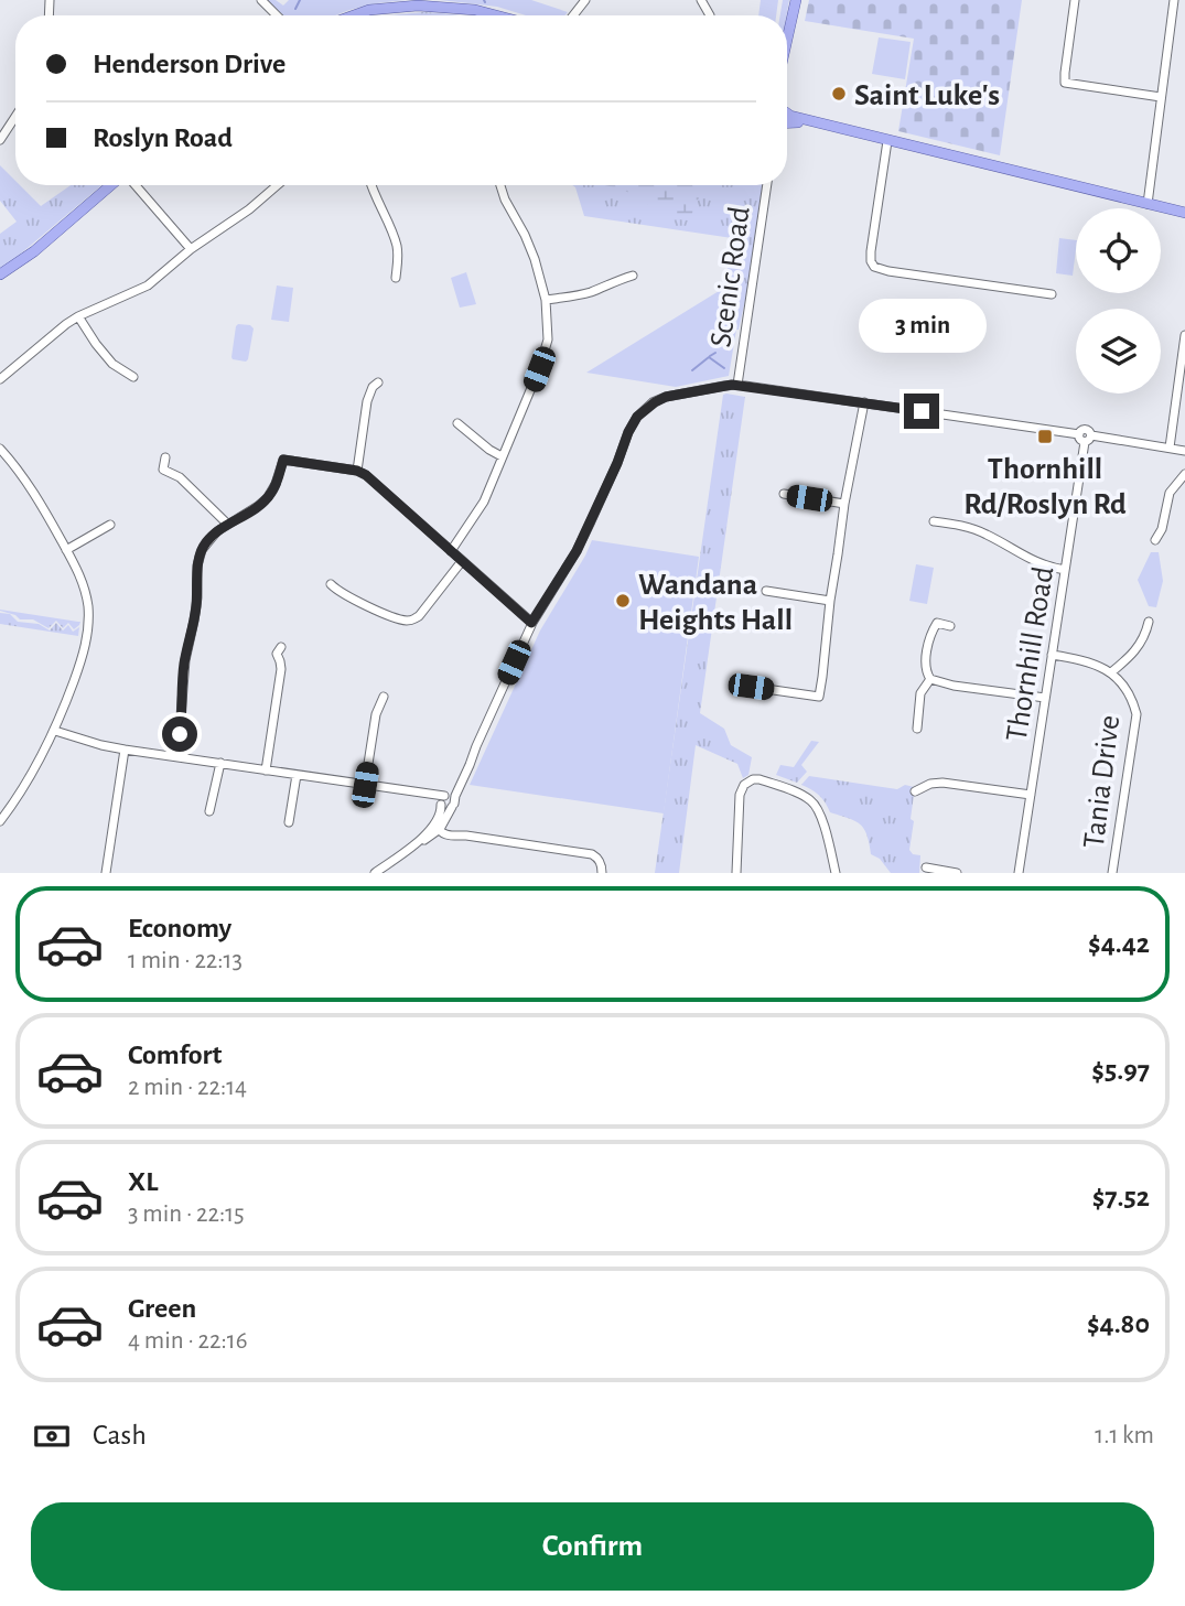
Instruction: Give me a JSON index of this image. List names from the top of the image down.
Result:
{
  "streets": {
    "street": ["Scenic Road", "Thornhill Road", "Tania Drive"]
  },
  "crossings": [
    ["Thornhill Road", "Tania Drive"]
  ],
  "places": {
    "other": ["Saint Luke's", "Wandana Heights Hall"],
    "transit": ["Thornhill Rd/Roslyn Rd"]
  },
  "page": {
    "banner": ["Henderson Drive", "Roslyn Road"],
    "bubble": "3 min",
    "list": [
      {
        "name": "Economy",
        "note": "1 min · 22:13",
        "value": "$4.42"
      },
      {
        "name": "Comfort",
        "note": "2 min · 22:14",
        "value": "$5.97"
      },
      {
        "name": "XL",
        "note": "3 min · 22:15",
        "value": "$7.52"
      },
      {
        "name": "Green",
        "note": "4 min · 22:16",
        "value": "$4.80"
      }
    ],
    "pay": ["Cash", "1.1 km"],
    "buttons": "Confirm"
  }
}
